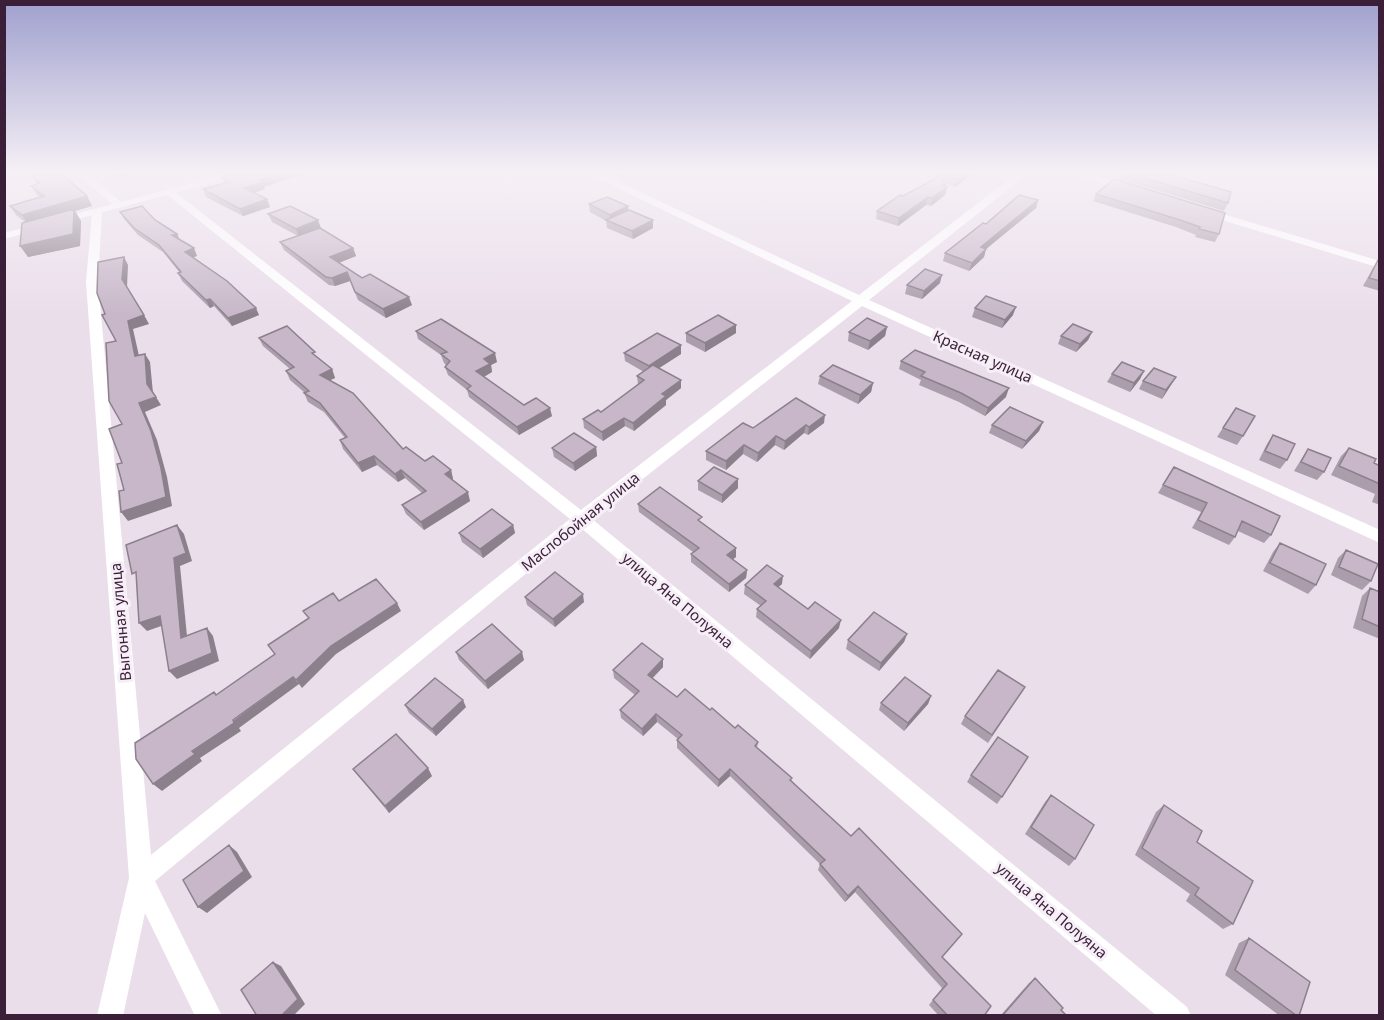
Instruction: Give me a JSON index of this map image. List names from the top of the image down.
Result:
{
  "streets": {
    "street": [
      "Красная улица",
      "Маслобойная улица",
      "улица Яна Полуяна",
      "Выгонная улица"
    ]
  },
  "crossings": [
    ["Красная улица", "Маслобойная улица"],
    ["Маслобойная улица", "улица Яна Полуяна"],
    ["Маслобойная улица", "Выгонная улица"]
  ]
}
